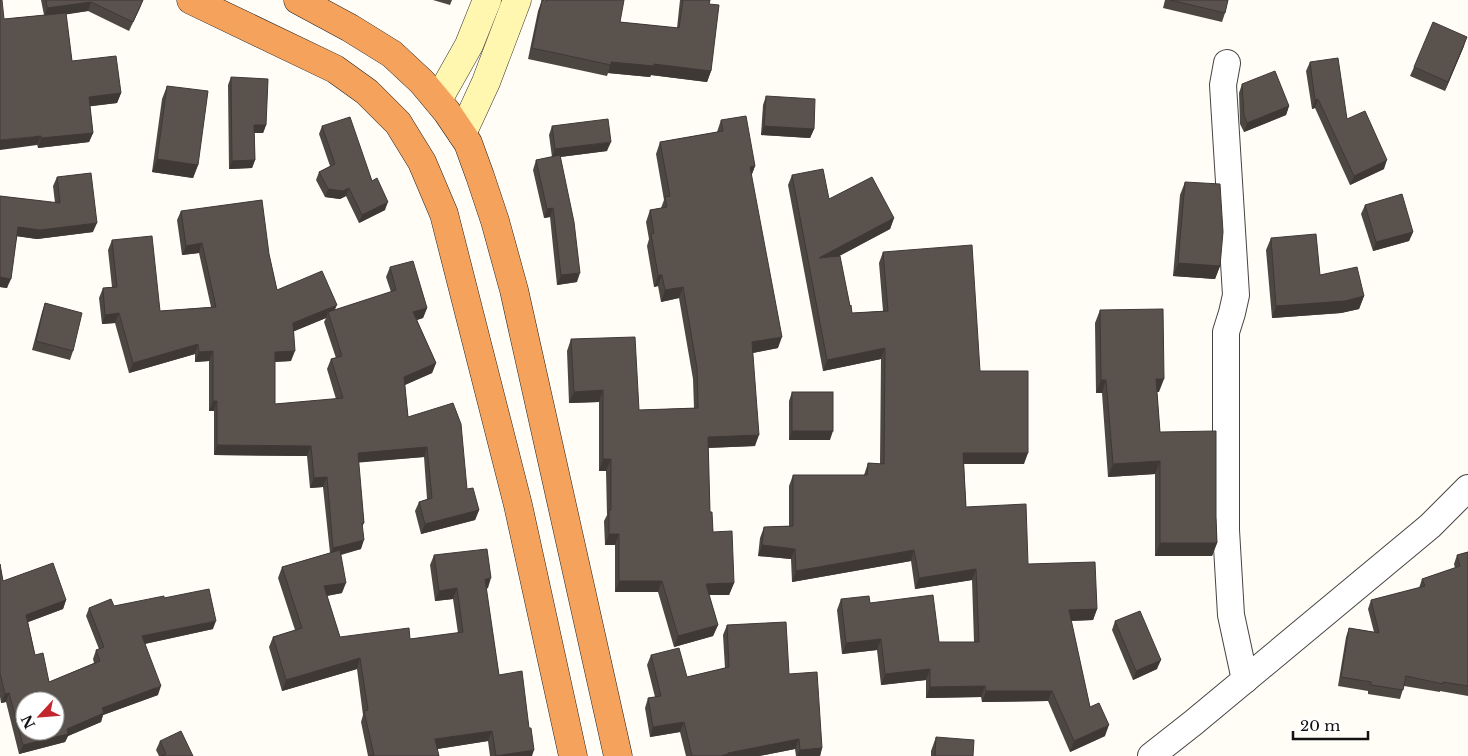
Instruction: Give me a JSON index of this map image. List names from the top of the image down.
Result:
{
  "scale_bar": "20 m",
  "north": "bottom left"
}
